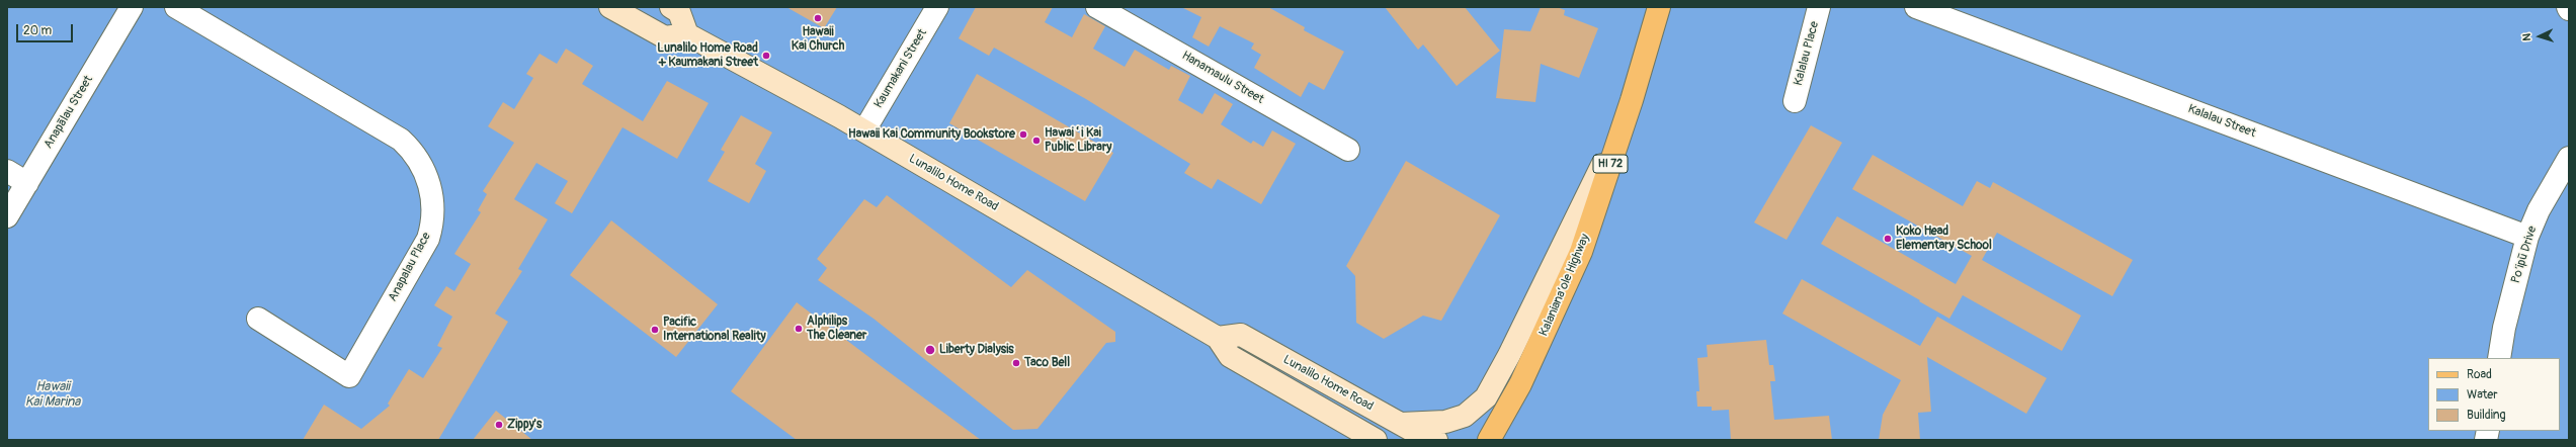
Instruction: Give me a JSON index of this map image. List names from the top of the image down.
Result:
{
  "streets": {
    "main road": ["HI 72", "Lunalilo Home Road", "Kalaniana’ole Highway"],
    "street": [
      "Kalalau Place",
      "Kaumakani Street",
      "Hanamaulu Street",
      "Anapālau Street",
      "Kalalau Street",
      "Po‘ipū Drive",
      "Anapalau Place"
    ]
  },
  "crossings": [
    ["Kaumakani Street", "Lunalilo Home Road"],
    ["Kalalau Street", "Po‘ipū Drive"]
  ],
  "water": ["Hawaii Kai Marina"],
  "places": [
    "Hawaii Kai Church",
    "Lunalilo Home Road + Kaumakani Street",
    "Hawaii Kai Community Bookstore",
    "Hawaiʻi Kai Public Library",
    "Koko Head Elementary School",
    "Alphilips The Cleaner",
    "Pacific International Reality",
    "Liberty Dialysis",
    "Taco Bell",
    "Zippy's"
  ],
  "legend": ["Road", "Water", "Building"],
  "scale_bar": "20 m",
  "north": "left"
}
